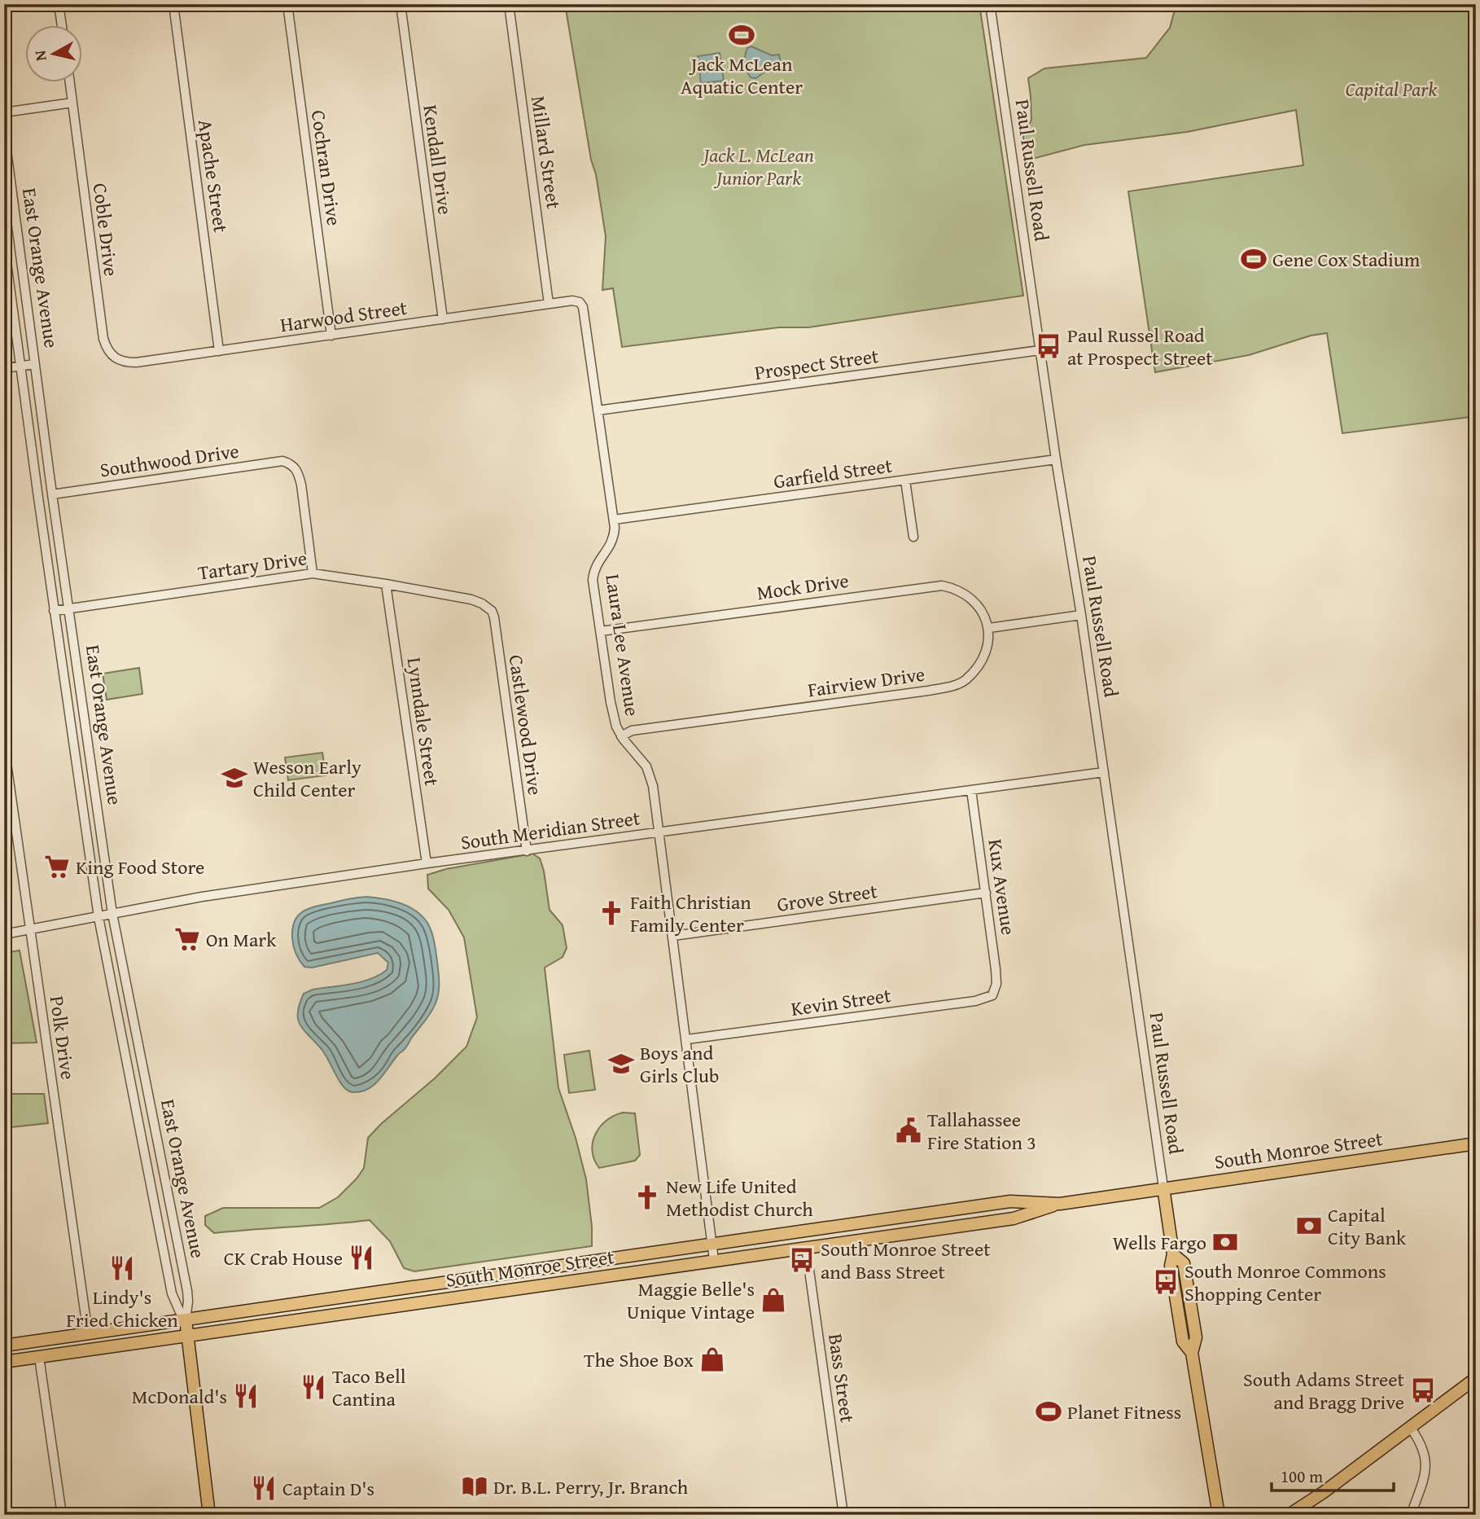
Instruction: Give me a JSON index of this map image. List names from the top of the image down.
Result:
{
  "streets": {
    "main road": ["Paul Russell Road", "East Orange Avenue", "South Monroe Street"],
    "street": [
      "Millard Street",
      "Kendall Drive",
      "Cochran Drive",
      "Apache Street",
      "Coble Drive",
      "Harwood Street",
      "Prospect Street",
      "Southwood Drive",
      "Garfield Street",
      "Tartary Drive",
      "Mock Drive",
      "Laura Lee Avenue",
      "Fairview Drive",
      "Lynndale Street",
      "Castlewood Drive",
      "South Meridian Street",
      "Kux Avenue",
      "Grove Street",
      "Kevin Street",
      "Polk Drive",
      "Bass Street"
    ]
  },
  "crossings": [
    ["Millard Street", "Harwood Street"],
    ["Kendall Drive", "Harwood Street"],
    ["Cochran Drive", "Harwood Street"],
    ["Paul Russell Road", "Prospect Street"],
    ["Paul Russell Road", "Garfield Street"],
    ["Paul Russell Road", "South Meridian Street"],
    ["Paul Russell Road", "South Monroe Street"],
    ["Apache Street", "Harwood Street"],
    ["Coble Drive", "Harwood Street"],
    ["East Orange Avenue", "Southwood Drive"],
    ["East Orange Avenue", "Tartary Drive"],
    ["East Orange Avenue", "South Meridian Street"],
    ["East Orange Avenue", "South Monroe Street"],
    ["Harwood Street", "Laura Lee Avenue"],
    ["Prospect Street", "Laura Lee Avenue"],
    ["Southwood Drive", "Tartary Drive"],
    ["Garfield Street", "Laura Lee Avenue"],
    ["Tartary Drive", "Lynndale Street"],
    ["Tartary Drive", "Castlewood Drive"],
    ["Mock Drive", "Laura Lee Avenue"],
    ["Mock Drive", "Fairview Drive"],
    ["Laura Lee Avenue", "Fairview Drive"],
    ["Laura Lee Avenue", "South Meridian Street"],
    ["Laura Lee Avenue", "Grove Street"],
    ["Laura Lee Avenue", "Kevin Street"],
    ["Laura Lee Avenue", "South Monroe Street"],
    ["Lynndale Street", "South Meridian Street"],
    ["Castlewood Drive", "South Meridian Street"],
    ["South Meridian Street", "Kux Avenue"],
    ["South Meridian Street", "Polk Drive"],
    ["Kux Avenue", "Grove Street"],
    ["Kux Avenue", "Kevin Street"],
    ["Polk Drive", "South Monroe Street"],
    ["South Monroe Street", "Bass Street"]
  ],
  "parks": ["Capital Park", "Jack L. McLean Junior Park"],
  "places": {
    "sports": ["Jack McLean Aquatic Center", "Gene Cox Stadium", "Planet Fitness"],
    "bus stop": [
      "Paul Russel Road at Prospect Street",
      "South Monroe Street and Bass Street",
      "South Monroe Commons Shopping Center",
      "South Adams Street and Bragg Drive"
    ],
    "school or university": ["Wesson Early Child Center", "Boys and Girls Club"],
    "supermarket": ["King Food Store", "On Mark"],
    "church": ["Faith Christian Family Center", "New Life United Methodist Church"],
    "public building": ["Tallahassee Fire Station 3"],
    "bank": ["Capital City Bank", "Wells Fargo"],
    "restaurant": [
      "CK Crab House",
      "Lindy's Fried Chicken",
      "Taco Bell Cantina",
      "McDonald's",
      "Captain D's"
    ],
    "shop": ["Maggie Belle's Unique Vintage", "The Shoe Box"],
    "library": ["Dr. B.L. Perry, Jr. Branch"]
  },
  "scale_bar": "100 m",
  "north": "left"
}
